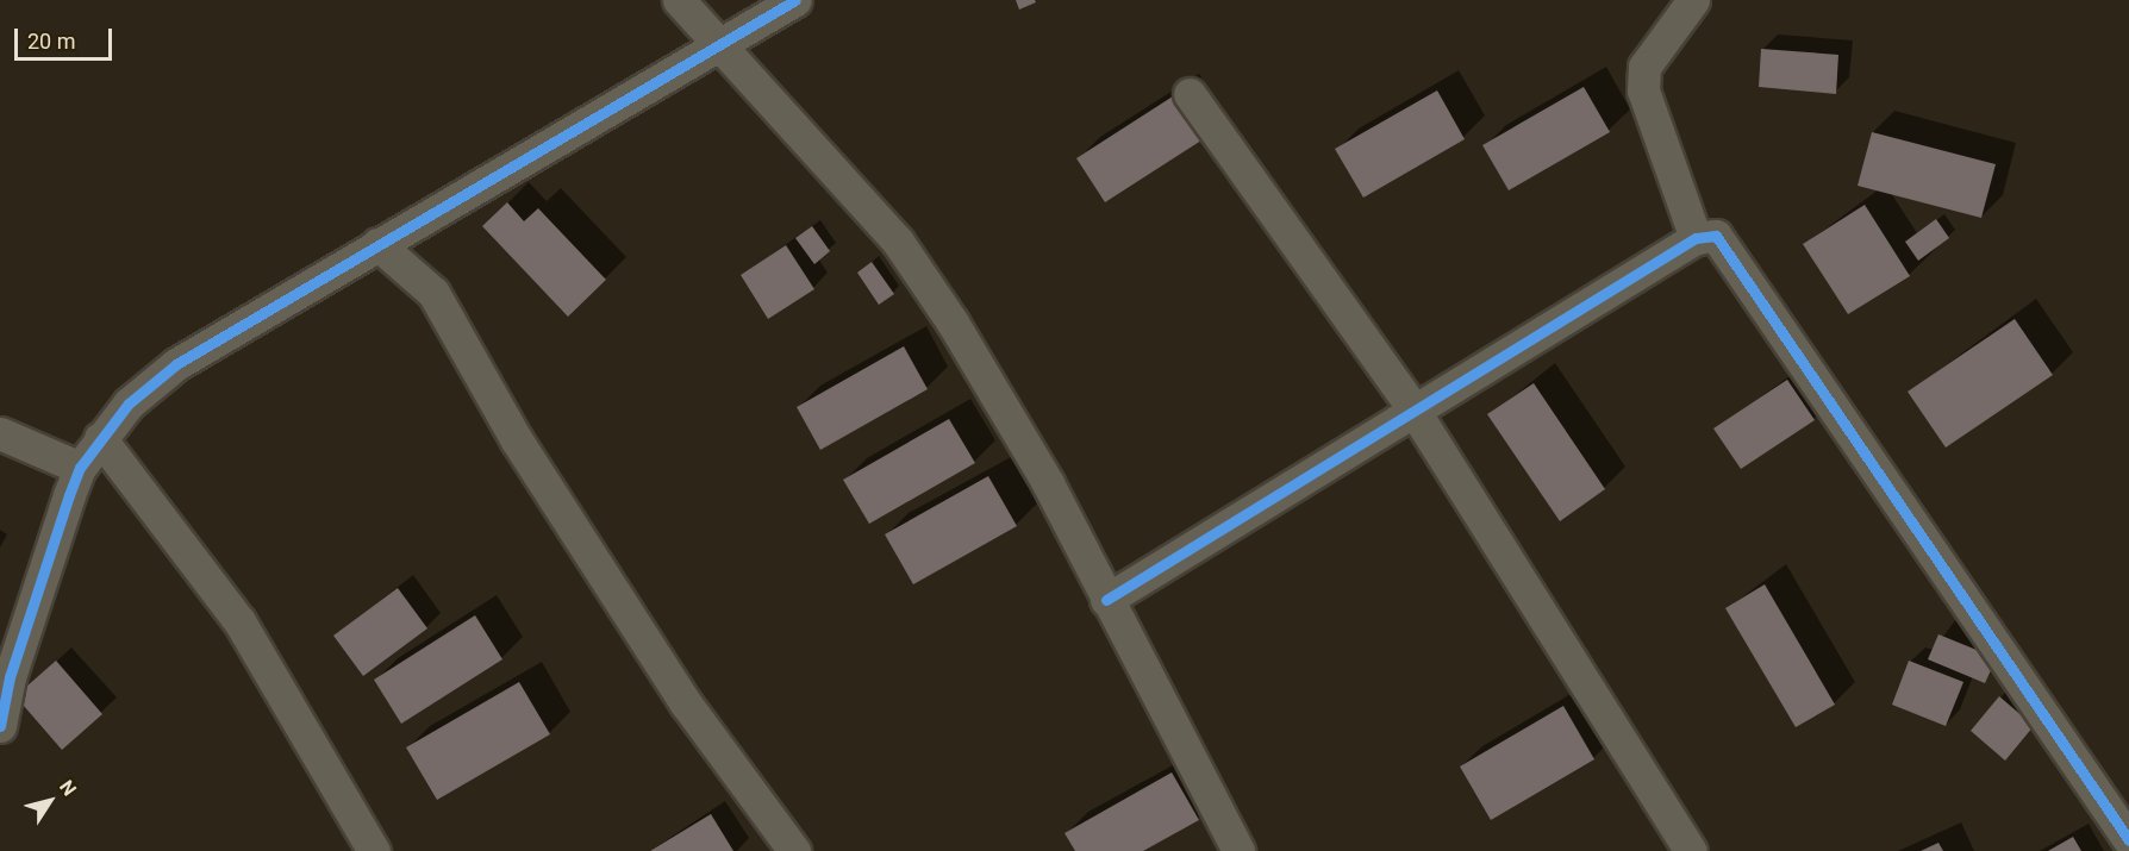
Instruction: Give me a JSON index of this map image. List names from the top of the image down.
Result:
{
  "scale_bar": "20 m",
  "north": "top right"
}
